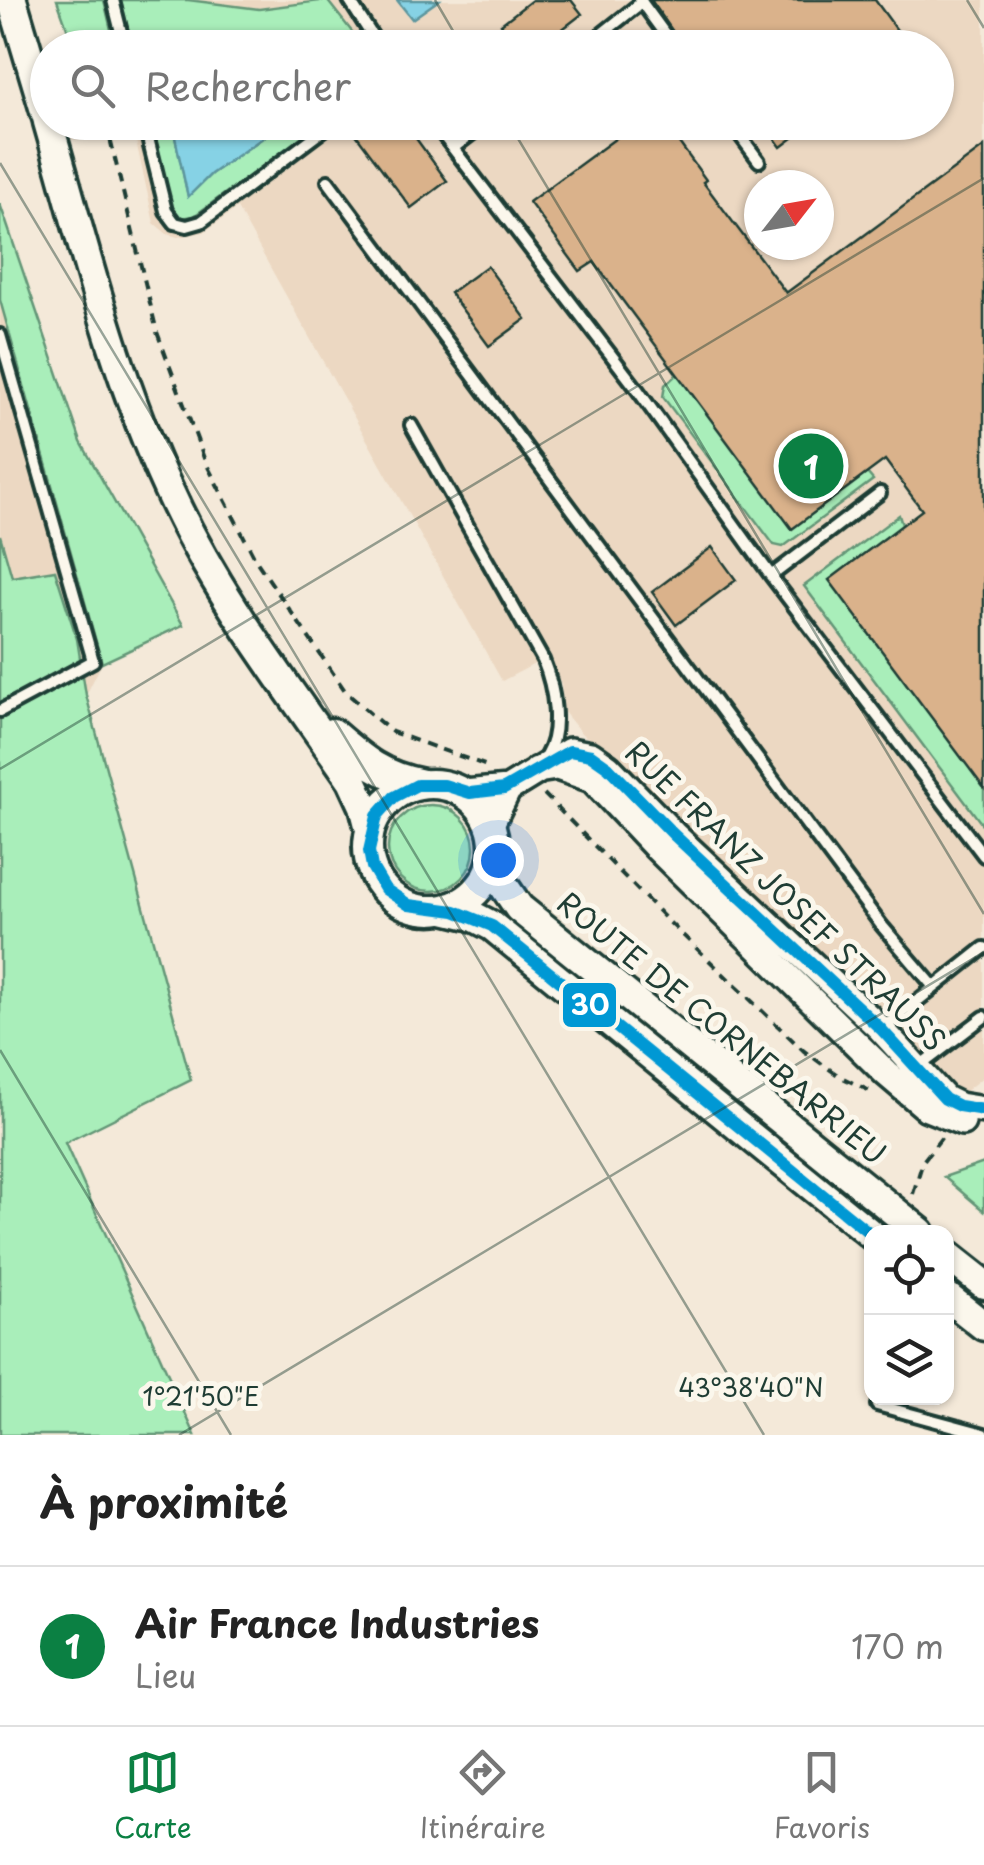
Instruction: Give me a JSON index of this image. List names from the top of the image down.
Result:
{
  "streets": {
    "main road": ["ROUTE DE CORNEBARRIEU"],
    "street": ["RUE FRANZ JOSEF STRAUSS"]
  },
  "crossings": [
    ["RUE FRANZ JOSEF STRAUSS", "ROUTE DE CORNEBARRIEU"]
  ],
  "lines": ["transit line 30"],
  "north": "top right",
  "page": {
    "search": "Rechercher",
    "pins": "1",
    "heading": "À proximité",
    "list": [
      {
        "mark": "1",
        "name": "Air France Industries",
        "note": "Lieu",
        "value": "170 m"
      }
    ],
    "nav": ["Carte", "Itinéraire", "Favoris"]
  },
  "coordinates": ["43°38'40\"N", "1°21'50\"E"]
}
